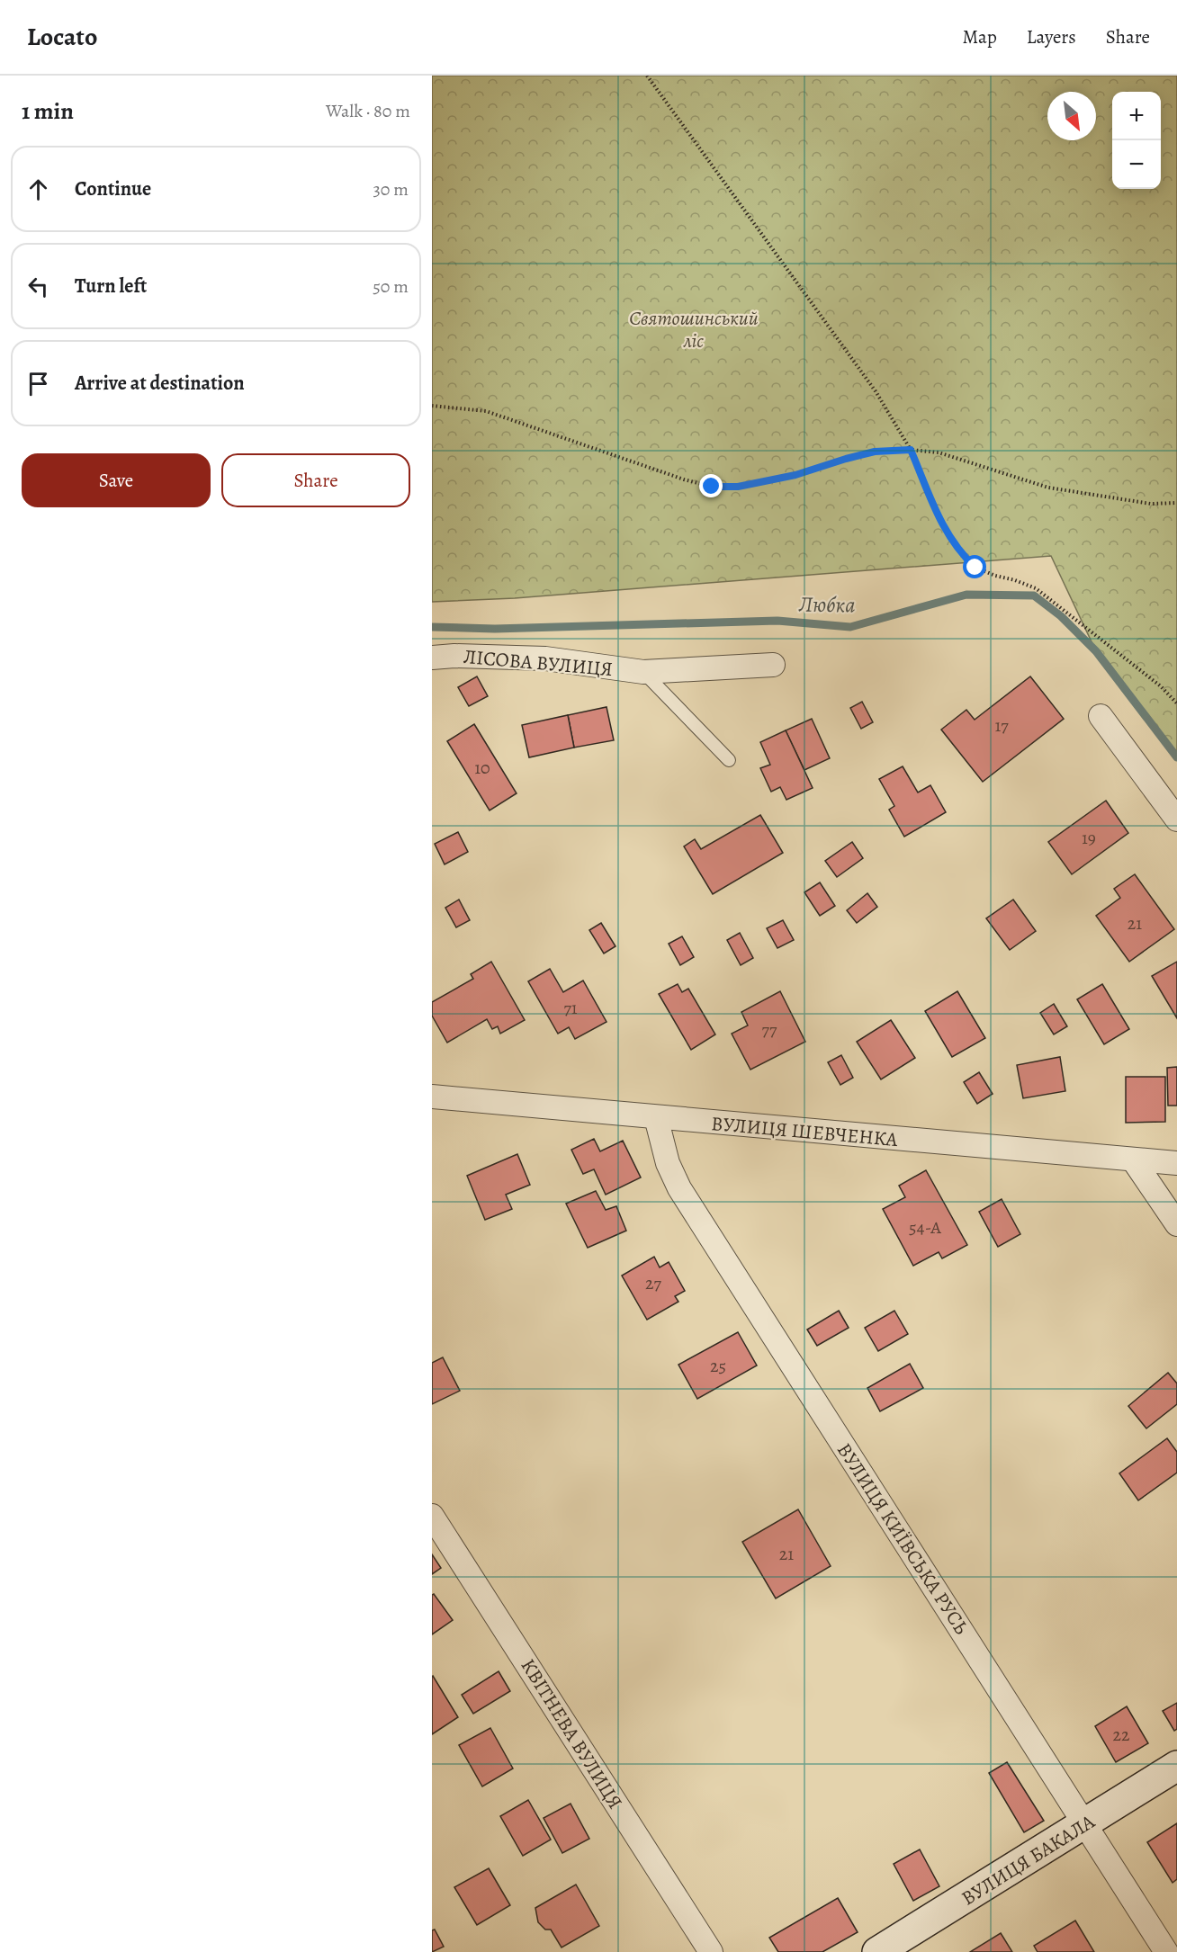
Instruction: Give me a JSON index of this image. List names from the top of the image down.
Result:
{
  "streets": {
    "street": [
      "ЛІСОВА ВУЛИЦЯ",
      "ВУЛИЦЯ ШЕВЧЕНКА",
      "ВУЛИЦЯ КИЇВСЬКА РУСЬ",
      "КВІТНЕВА ВУЛИЦЯ",
      "ВУЛИЦЯ БАКАЛА"
    ]
  },
  "crossings": [
    ["ВУЛИЦЯ ШЕВЧЕНКА", "ВУЛИЦЯ КИЇВСЬКА РУСЬ"],
    ["ВУЛИЦЯ КИЇВСЬКА РУСЬ", "ВУЛИЦЯ БАКАЛА"]
  ],
  "water": ["Любка"],
  "parks": ["Святошинський ліс"],
  "house_numbers": [
    "17",
    "10",
    "19",
    "21",
    "71",
    "77",
    "54-А",
    "27",
    "25",
    "21",
    "22"
  ],
  "north": "bottom right",
  "page": {
    "header": "Locato",
    "nav": ["Map", "Layers", "Share"],
    "heading": ["1 min", "Walk · 80 m"],
    "map_buttons": ["+", "−"],
    "list": [
      ["Continue", "30 m"],
      ["Turn left", "50 m"],
      "Arrive at destination"
    ],
    "buttons": ["Save", "Share"]
  }
}
